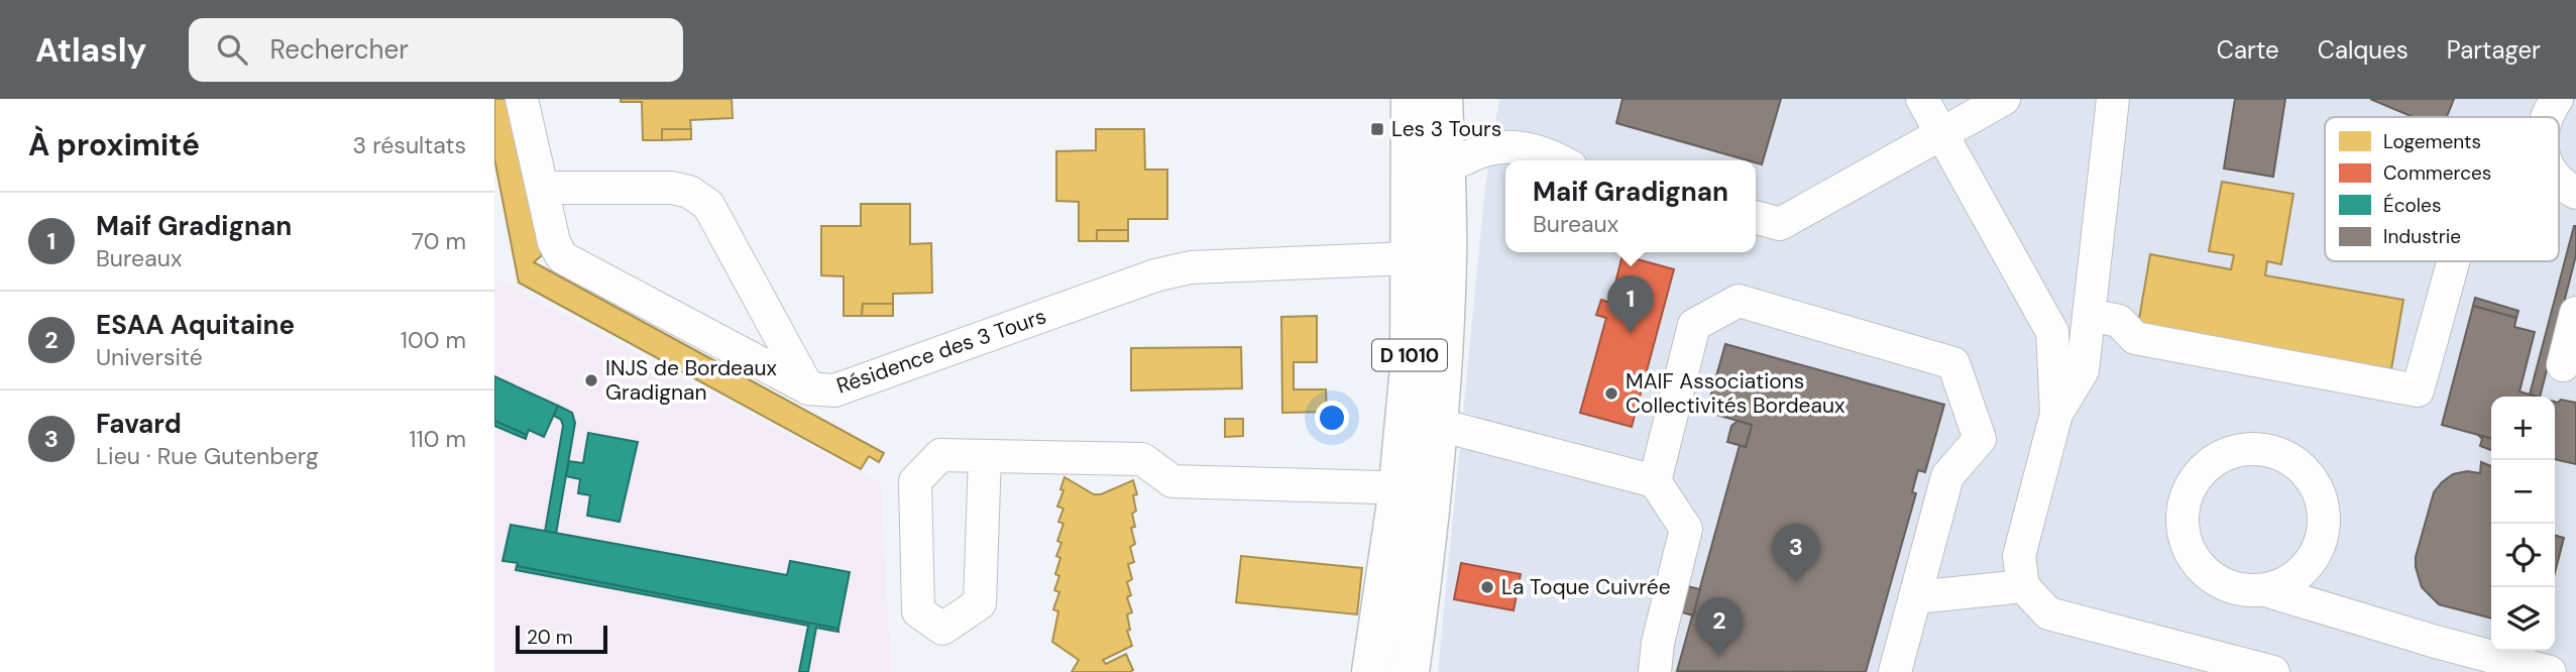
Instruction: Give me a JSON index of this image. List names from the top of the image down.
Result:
{
  "streets": {
    "main road": ["D 1010"],
    "street": ["Résidence des 3 Tours"]
  },
  "crossings": [
    ["Résidence des 3 Tours", "D 1010"]
  ],
  "places": {
    "transit": ["Les 3 Tours"],
    "other": ["INJS de Bordeaux Gradignan", "MAIF Associations Collectivités Bordeaux", "La Toque Cuivrée"]
  },
  "legend": [
    "Logements",
    "Commerces",
    "Écoles",
    "Industrie"
  ],
  "scale_bar": "20 m",
  "page": {
    "header": "Atlasly",
    "search": "Rechercher",
    "nav": ["Carte", "Calques", "Partager"],
    "heading": ["À proximité", "3 résultats"],
    "popup": ["Maif Gradignan", "Bureaux"],
    "list": [
      {
        "mark": "1",
        "name": "Maif Gradignan",
        "note": "Bureaux",
        "value": "70 m"
      },
      {
        "mark": "2",
        "name": "ESAA Aquitaine",
        "note": "Université",
        "value": "100 m"
      },
      {
        "mark": "3",
        "name": "Favard",
        "note": "Lieu · Rue Gutenberg",
        "value": "110 m"
      }
    ],
    "pins": ["1", "3", "2"],
    "map_buttons": ["+", "−"],
    "scale": "20 m"
  }
}
